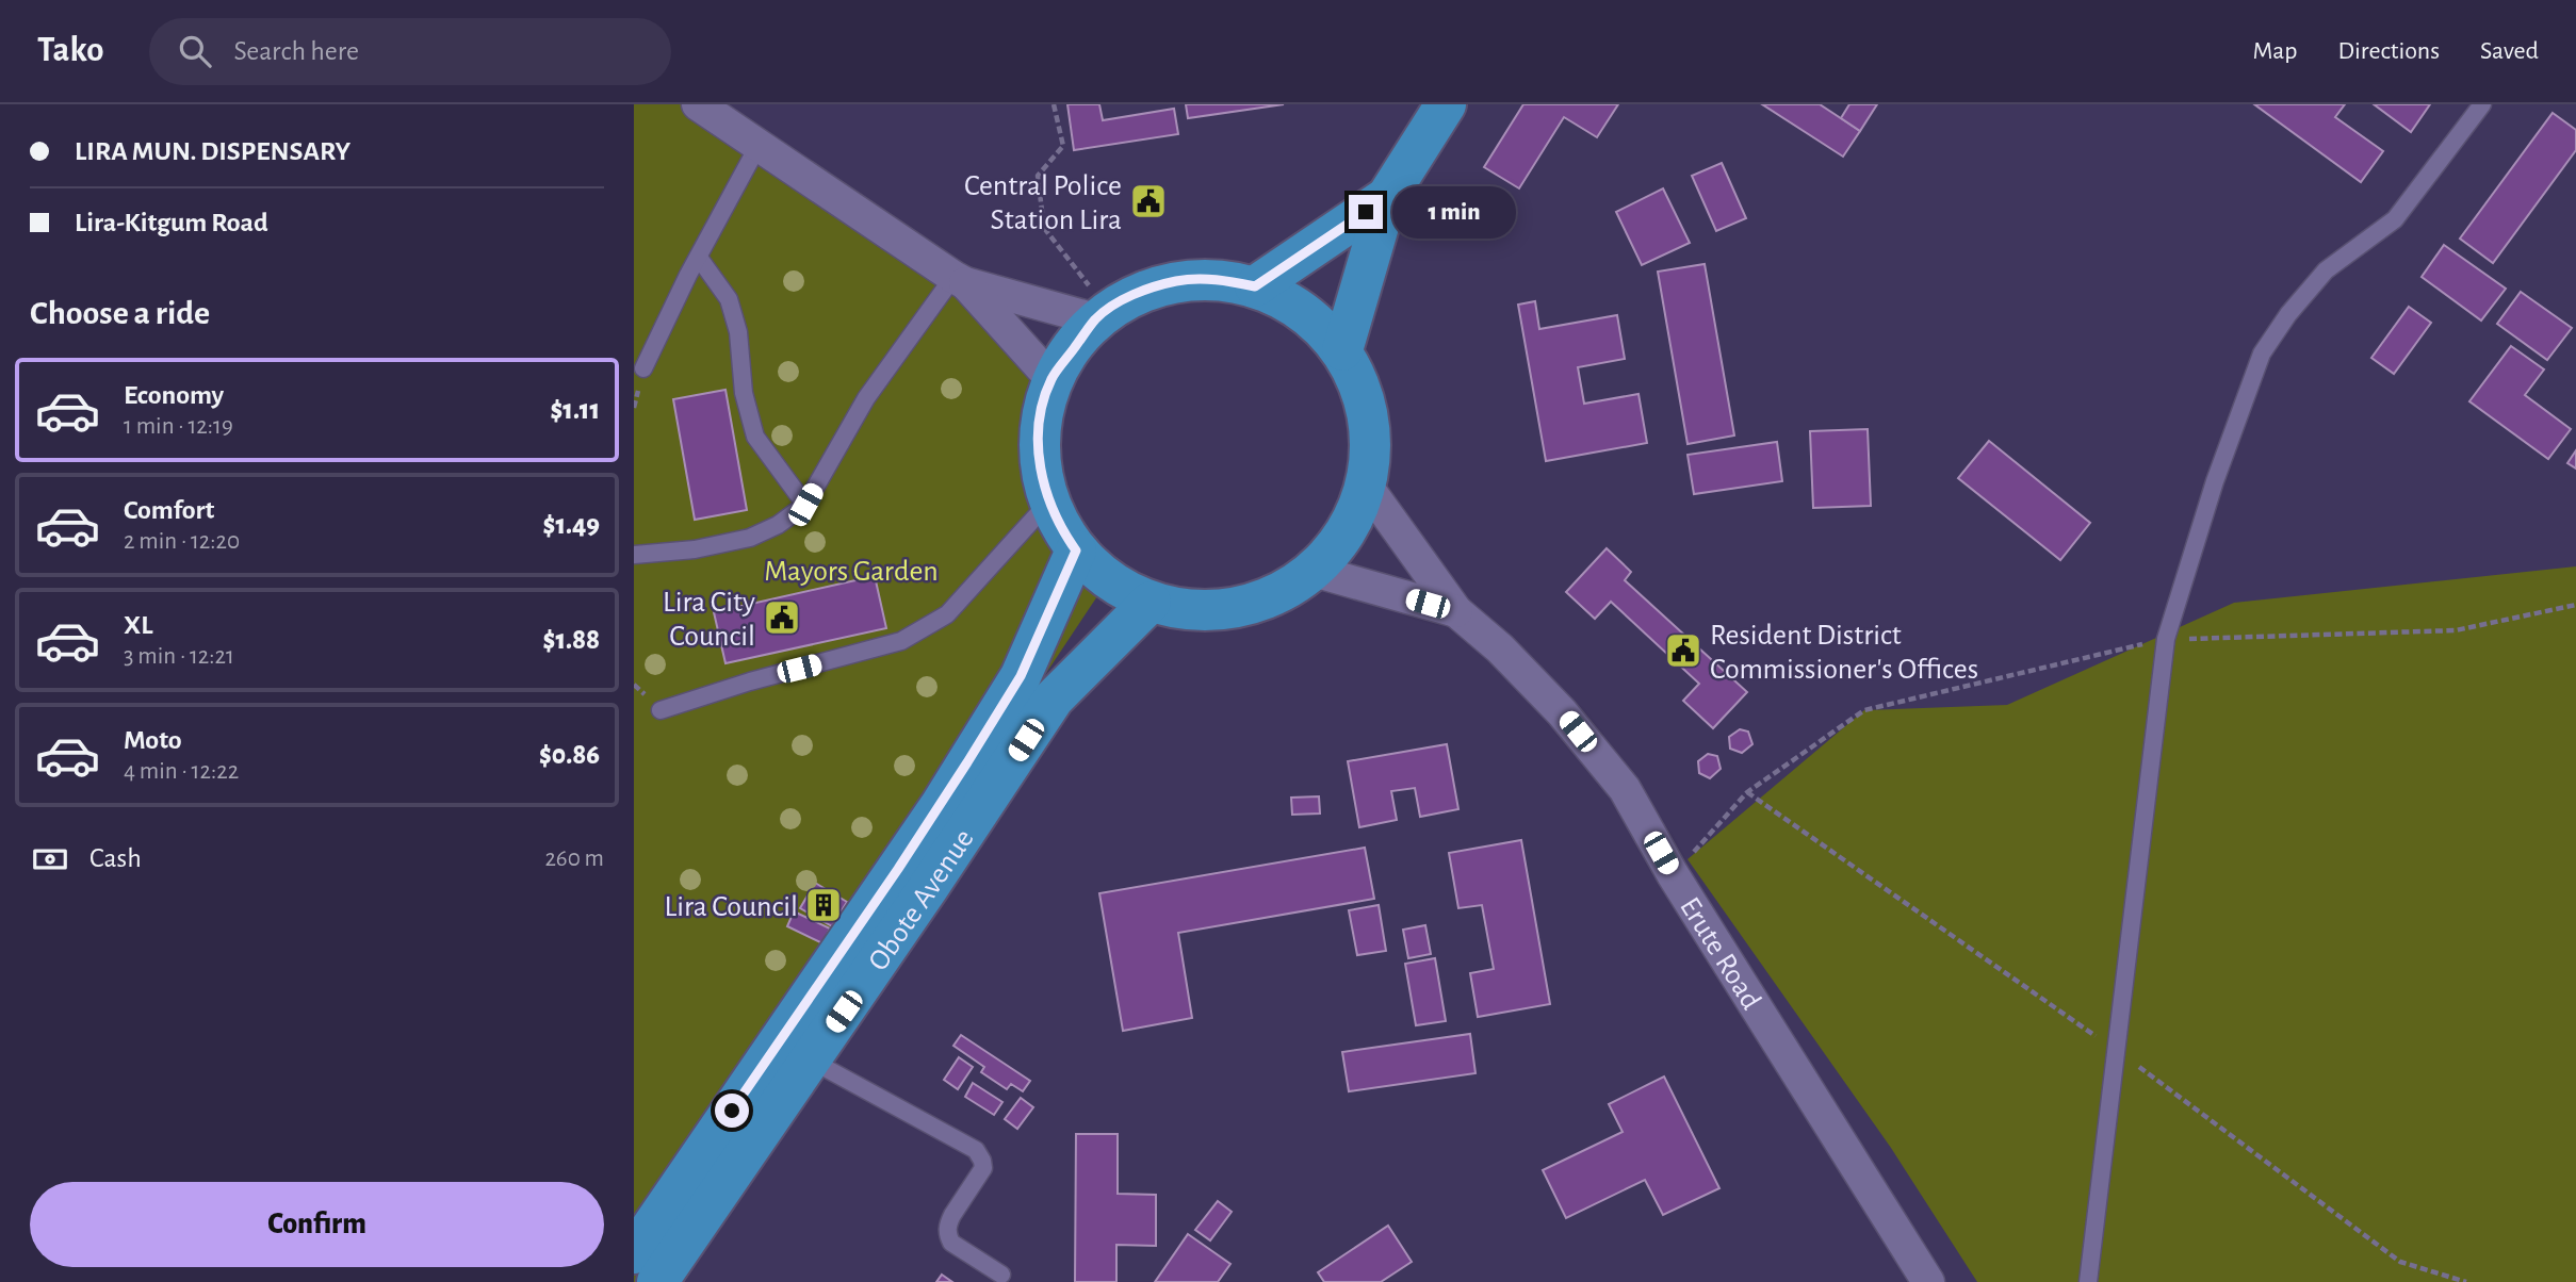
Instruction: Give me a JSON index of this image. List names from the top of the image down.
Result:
{
  "streets": {
    "main road": ["Obote Avenue"],
    "street": ["Erute Road"]
  },
  "parks": ["Mayors Garden"],
  "places": {
    "public building": ["Central Police Station Lira", "Lira City Council", "Resident District Commissioner's Offices"],
    "building": ["Lira Council"]
  },
  "page": {
    "header": "Tako",
    "search": "Search here",
    "nav": ["Map", "Directions", "Saved"],
    "banner": ["LIRA MUN. DISPENSARY", "Lira-Kitgum Road"],
    "bubble": "1 min",
    "heading": "Choose a ride",
    "list": [
      {
        "name": "Economy",
        "note": "1 min · 12:19",
        "value": "$1.11"
      },
      {
        "name": "Comfort",
        "note": "2 min · 12:20",
        "value": "$1.49"
      },
      {
        "name": "XL",
        "note": "3 min · 12:21",
        "value": "$1.88"
      },
      {
        "name": "Moto",
        "note": "4 min · 12:22",
        "value": "$0.86"
      }
    ],
    "pay": ["Cash", "260 m"],
    "buttons": "Confirm"
  }
}
